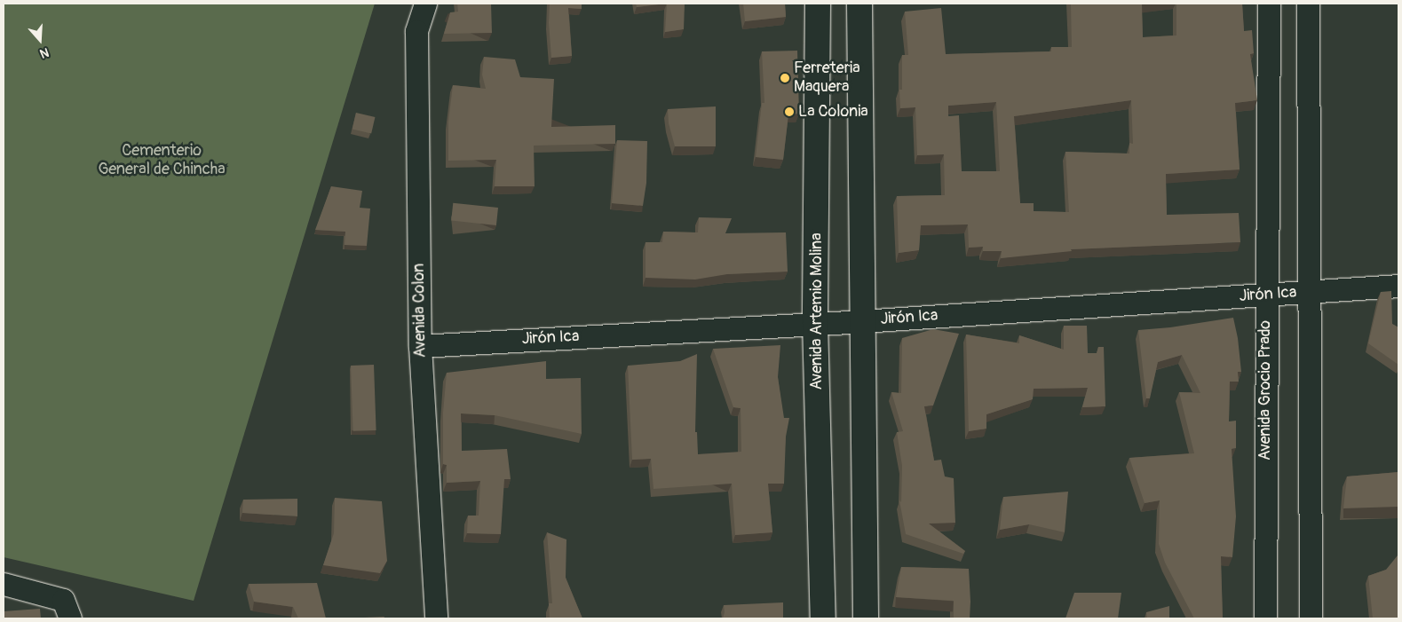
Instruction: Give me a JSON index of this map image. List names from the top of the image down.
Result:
{
  "streets": {
    "street": [
      "Jirón Ica",
      "Avenida Colon",
      "Avenida Artemio Molina",
      "Avenida Grocio Prado"
    ]
  },
  "crossings": [
    ["Jirón Ica", "Avenida Colon"],
    ["Jirón Ica", "Avenida Artemio Molina"],
    ["Jirón Ica", "Avenida Grocio Prado"]
  ],
  "parks": ["Cementerio General de Chincha"],
  "places": ["Ferreteria Maquera", "La Colonia"],
  "north": "bottom"
}
